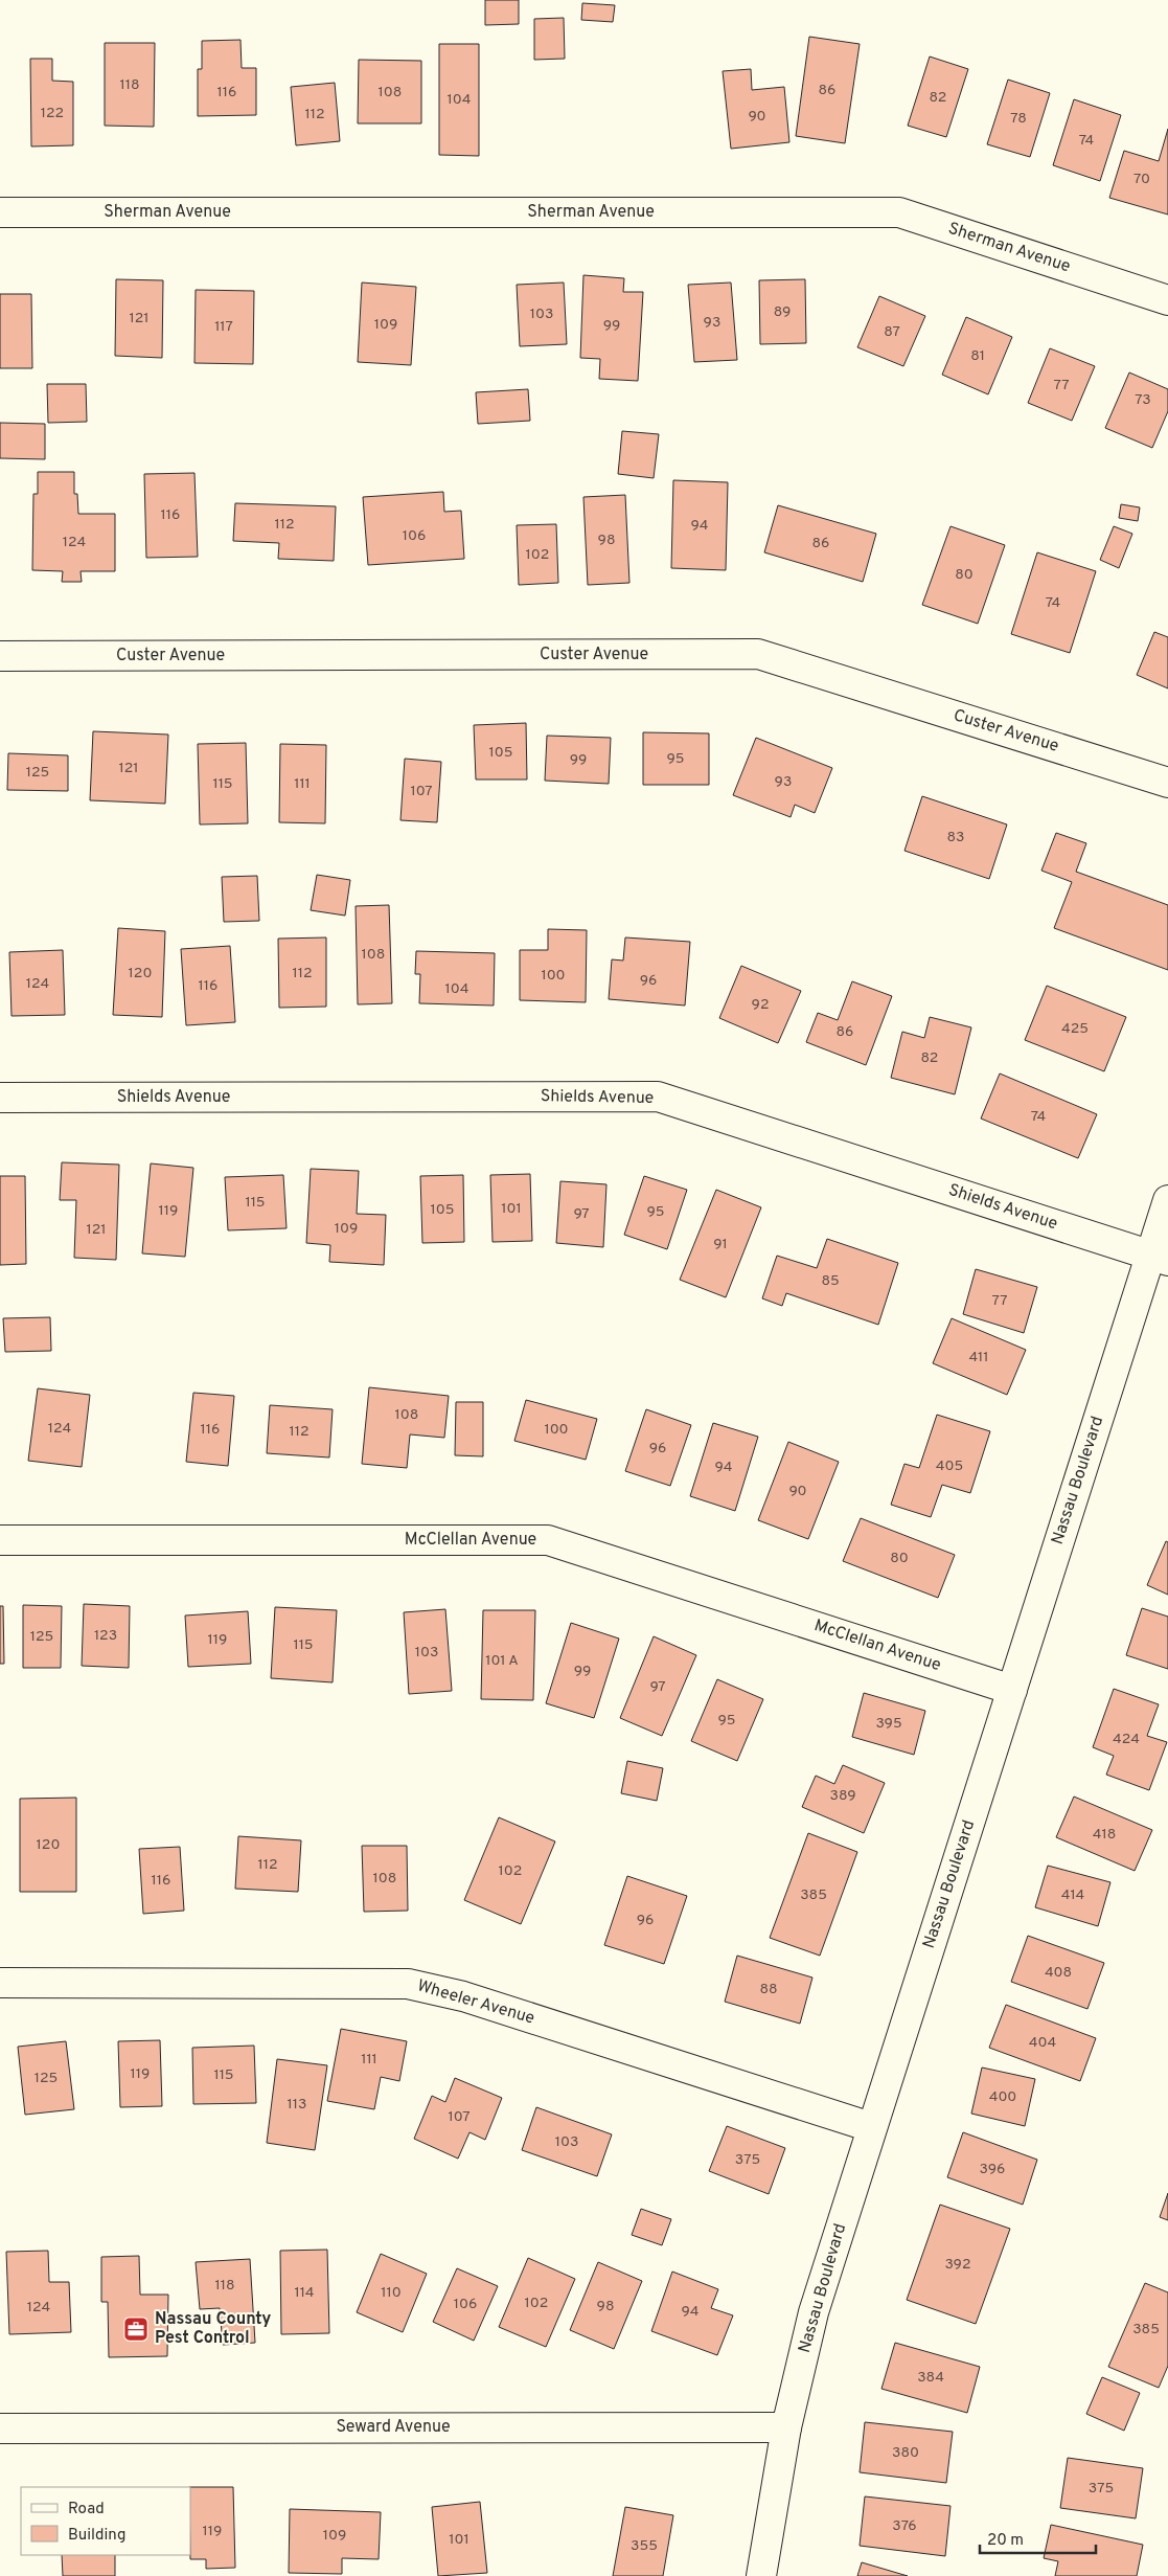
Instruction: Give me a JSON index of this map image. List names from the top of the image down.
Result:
{
  "streets": {
    "street": [
      "Sherman Avenue",
      "Custer Avenue",
      "Shields Avenue",
      "Nassau Boulevard",
      "McClellan Avenue",
      "Wheeler Avenue",
      "Seward Avenue"
    ]
  },
  "crossings": [
    ["Shields Avenue", "Nassau Boulevard"],
    ["Nassau Boulevard", "McClellan Avenue"],
    ["Nassau Boulevard", "Wheeler Avenue"],
    ["Nassau Boulevard", "Seward Avenue"]
  ],
  "places": {
    "office": ["Nassau County Pest Control"]
  },
  "house_numbers": [
    "118",
    "86",
    "116",
    "108",
    "82",
    "104",
    "122",
    "112",
    "90",
    "78",
    "74",
    "70",
    "89",
    "103",
    "121",
    "93",
    "109",
    "99",
    "117",
    "87",
    "81",
    "77",
    "73",
    "116",
    "112",
    "94",
    "106",
    "98",
    "124",
    "86",
    "102",
    "80",
    "74",
    "105",
    "95",
    "99",
    "121",
    "125",
    "93",
    "115",
    "111",
    "107",
    "83",
    "108",
    "120",
    "112",
    "100",
    "96",
    "124",
    "116",
    "104",
    "92",
    "425",
    "86",
    "82",
    "74",
    "115",
    "101",
    "105",
    "119",
    "95",
    "97",
    "109",
    "121",
    "91",
    "85",
    "77",
    "411",
    "108",
    "124",
    "116",
    "100",
    "112",
    "96",
    "405",
    "94",
    "90",
    "80",
    "123",
    "125",
    "119",
    "115",
    "103",
    "101 A",
    "99",
    "97",
    "95",
    "395",
    "424",
    "389",
    "418",
    "120",
    "112",
    "102",
    "108",
    "116",
    "385",
    "414",
    "96",
    "408",
    "88",
    "404",
    "111",
    "119",
    "115",
    "125",
    "400",
    "113",
    "107",
    "103",
    "375",
    "396",
    "392",
    "118",
    "114",
    "110",
    "102",
    "106",
    "98",
    "124",
    "94",
    "385",
    "384",
    "380",
    "375",
    "376",
    "119",
    "109",
    "101",
    "355"
  ],
  "legend": ["Road", "Building"],
  "scale_bar": "20 m"
}
